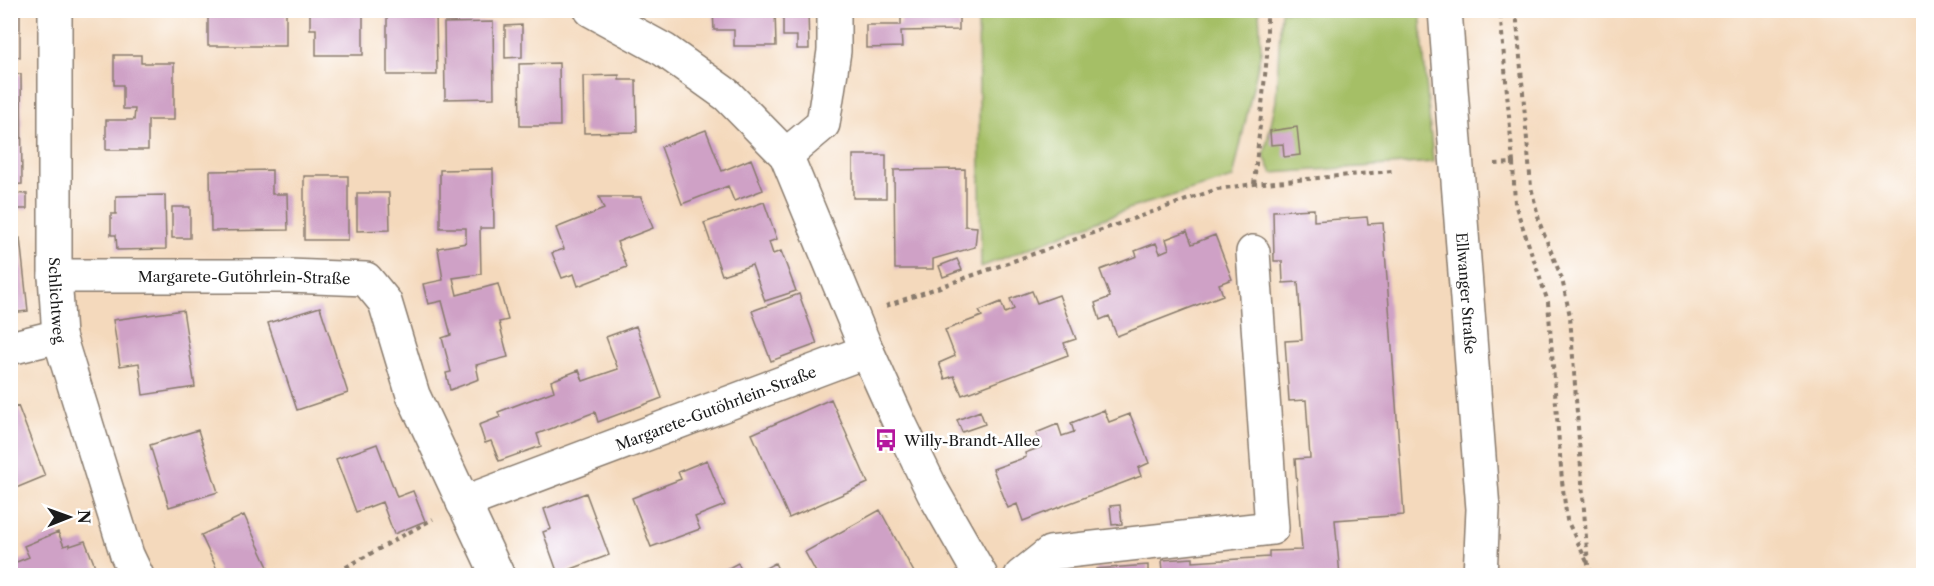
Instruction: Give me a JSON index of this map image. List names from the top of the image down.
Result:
{
  "streets": {
    "street": ["Margarete-Gutöhrlein-Straße", "Ellwanger Straße", "Schlichtweg"]
  },
  "crossings": [
    ["Margarete-Gutöhrlein-Straße", "Schlichtweg"]
  ],
  "places": {
    "bus stop": ["Willy-Brandt-Allee"]
  },
  "north": "right"
}
